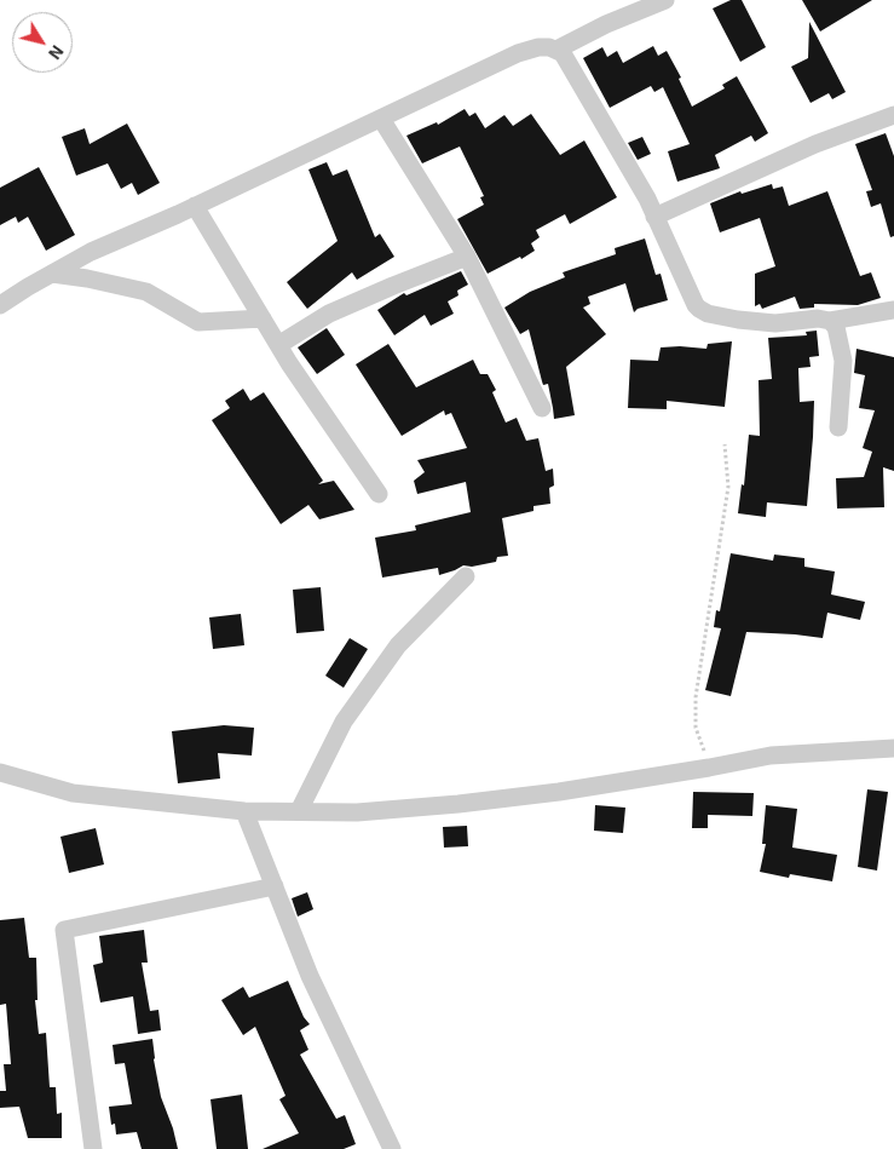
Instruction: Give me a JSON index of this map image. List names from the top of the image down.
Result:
{
  "north": "bottom right"
}
